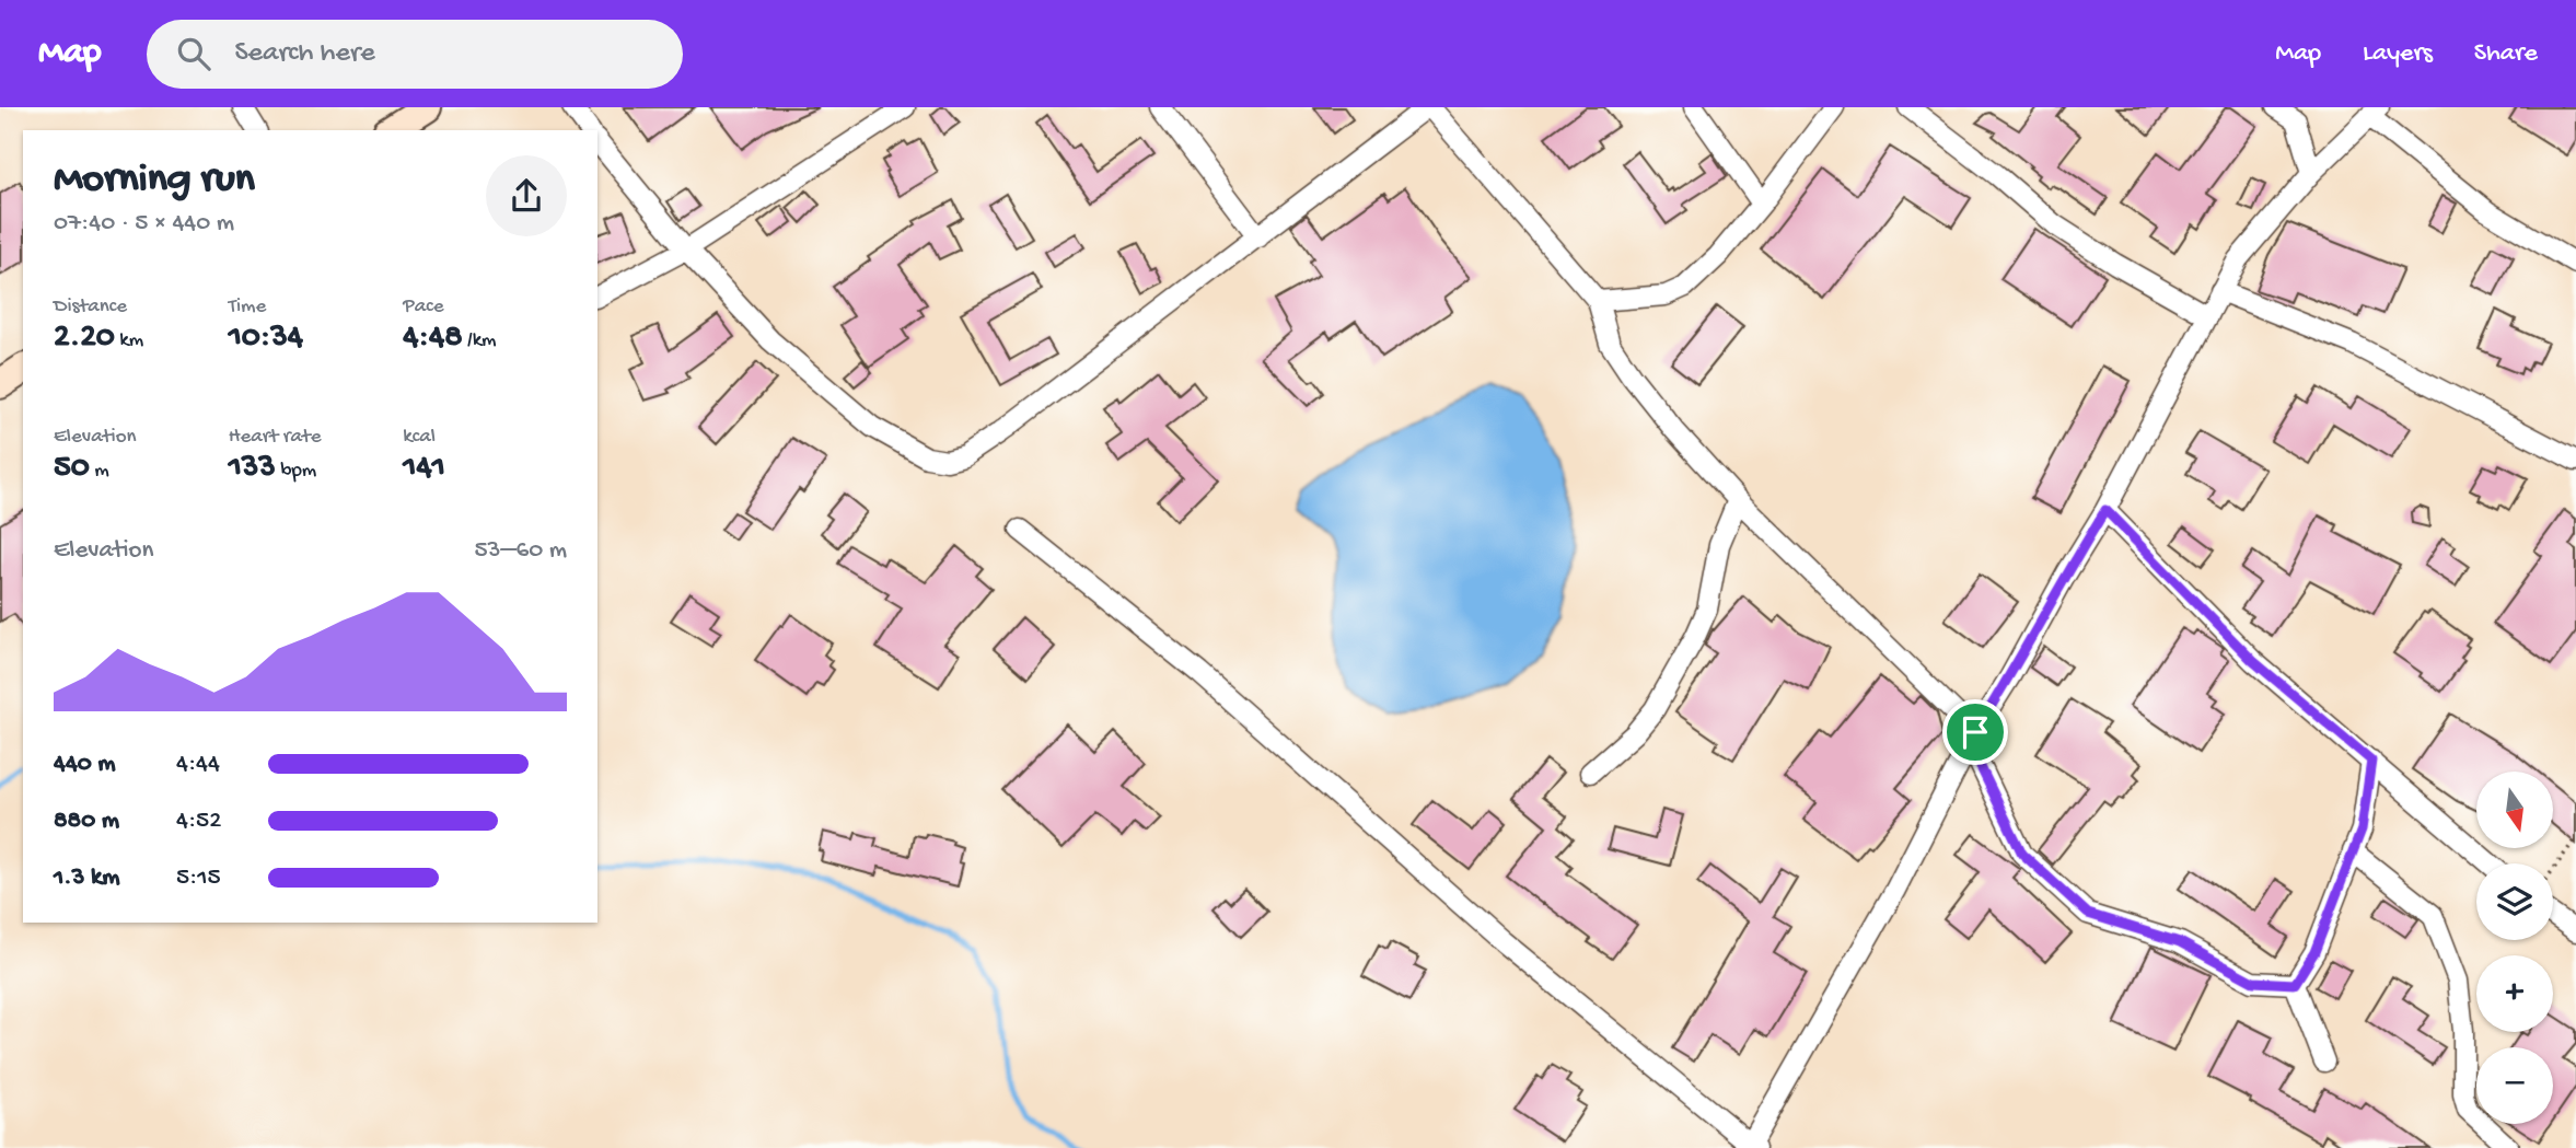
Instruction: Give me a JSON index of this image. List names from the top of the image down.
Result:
{
  "north": "bottom",
  "page": {
    "header": "Map",
    "search": "Search here",
    "nav": ["Map", "Layers", "Share"],
    "heading": ["Morning run", "07:40 · 5 × 440 m"],
    "stats": [
      ["Distance", "2.20 km"],
      ["Time", "10:34"],
      ["Pace", "4:48 /km"],
      ["Elevation", "50 m"],
      ["Heart rate", "133 bpm"],
      ["kcal", "141"]
    ],
    "chart": ["Elevation", "53–60 m"],
    "list": [
      {
        "name": "440 m",
        "note": "4:44"
      },
      {
        "name": "880 m",
        "note": "4:52"
      },
      {
        "name": "1.3 km",
        "note": "5:15"
      }
    ],
    "map_buttons": ["+", "−"]
  }
}
